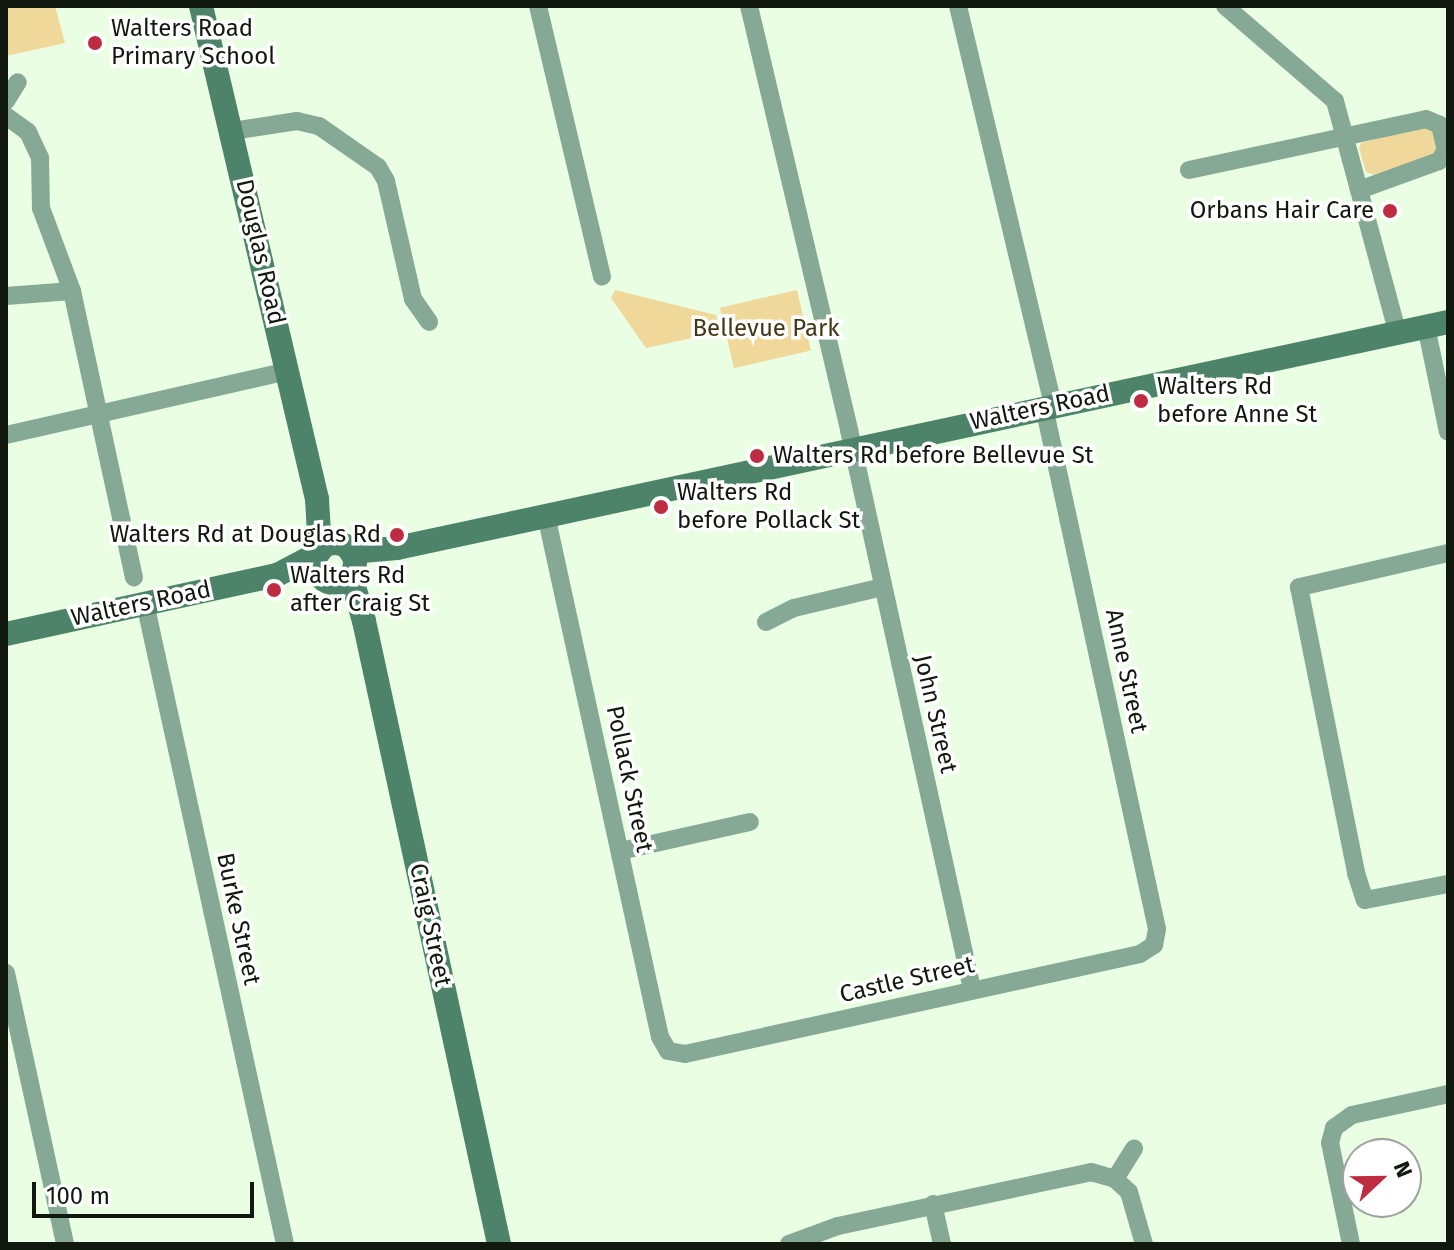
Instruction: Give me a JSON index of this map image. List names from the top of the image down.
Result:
{
  "streets": {
    "main road": ["Douglas Road", "Walters Road", "Craig Street"],
    "street": [
      "Anne Street",
      "John Street",
      "Pollack Street",
      "Burke Street",
      "Castle Street"
    ]
  },
  "crossings": [
    ["Douglas Road", "Walters Road"],
    ["Douglas Road", "Craig Street"],
    ["Walters Road", "Anne Street"],
    ["Walters Road", "John Street"],
    ["Walters Road", "Pollack Street"],
    ["Walters Road", "Burke Street"],
    ["Walters Road", "Craig Street"],
    ["Anne Street", "Castle Street"],
    ["John Street", "Castle Street"],
    ["Pollack Street", "Castle Street"]
  ],
  "parks": ["Bellevue Park"],
  "places": [
    "Walters Road Primary School",
    "Orbans Hair Care",
    "Walters Rd before Anne St",
    "Walters Rd before Bellevue St",
    "Walters Rd before Pollack St",
    "Walters Rd at Douglas Rd",
    "Walters Rd after Craig St"
  ],
  "scale_bar": "100 m",
  "north": "right"
}
